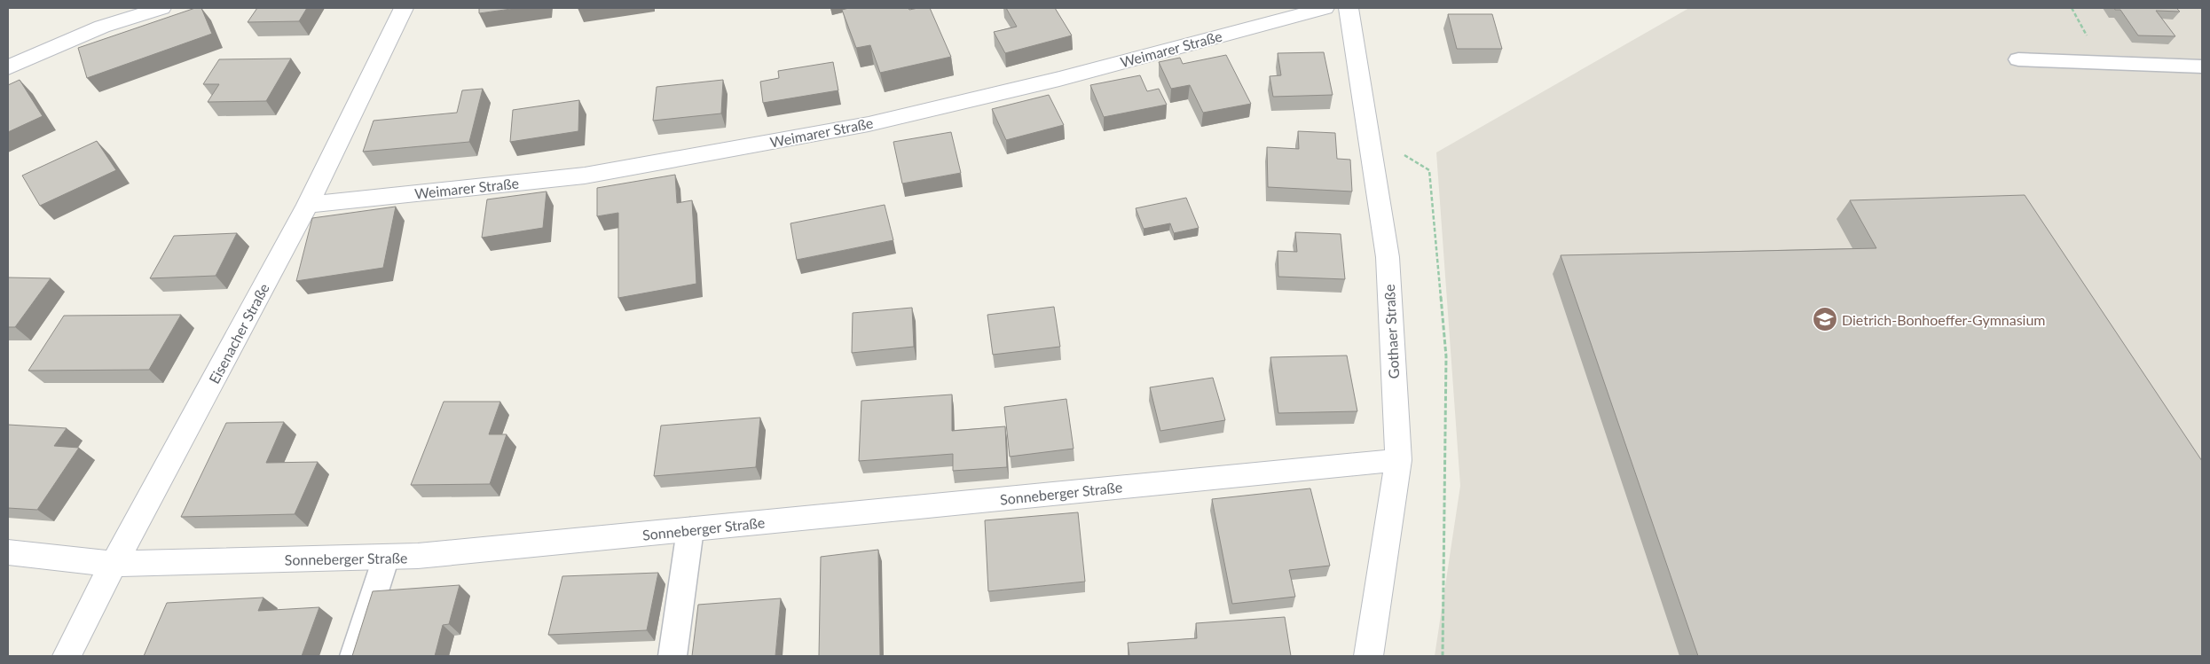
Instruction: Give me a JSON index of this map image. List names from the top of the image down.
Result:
{
  "streets": {
    "street": [
      "Weimarer Straße",
      "Gothaer Straße",
      "Eisenacher Straße",
      "Sonneberger Straße"
    ]
  },
  "crossings": [
    ["Weimarer Straße", "Eisenacher Straße"],
    ["Gothaer Straße", "Sonneberger Straße"],
    ["Eisenacher Straße", "Sonneberger Straße"]
  ],
  "places": {
    "school or university": ["Dietrich-Bonhoeffer-Gymnasium"]
  }
}
